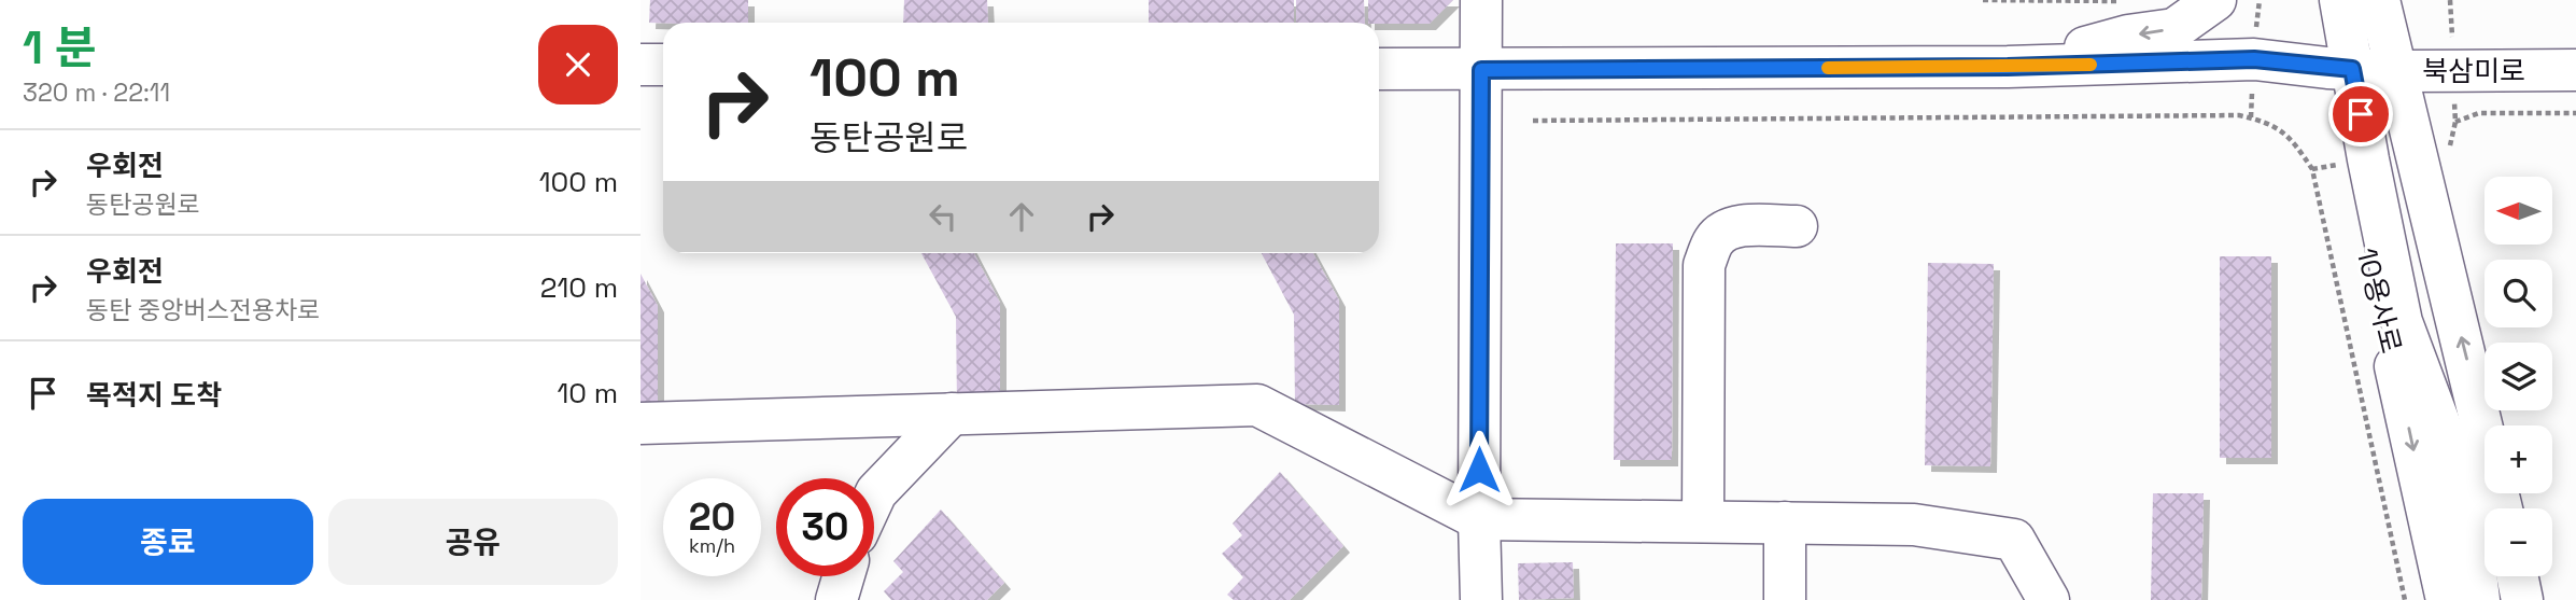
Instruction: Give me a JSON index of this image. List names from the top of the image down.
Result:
{
  "streets": {
    "street": ["북삼미로", "10용사로"]
  },
  "crossings": [
    ["북삼미로", "10용사로"]
  ],
  "north": "left",
  "page": {
    "heading": ["1 분", "320 m · 22:11"],
    "turn": ["100 m", "동탄공원로"],
    "list": [
      {
        "name": "우회전",
        "note": "동탄공원로",
        "value": "100 m"
      },
      {
        "name": "우회전",
        "note": "동탄 중앙버스전용차로",
        "value": "210 m"
      },
      {
        "name": "목적지 도착",
        "value": "10 m"
      }
    ],
    "map_buttons": ["+", "−"],
    "speed": "20 km/h",
    "limit": "30",
    "buttons": ["종료", "공유"]
  }
}
